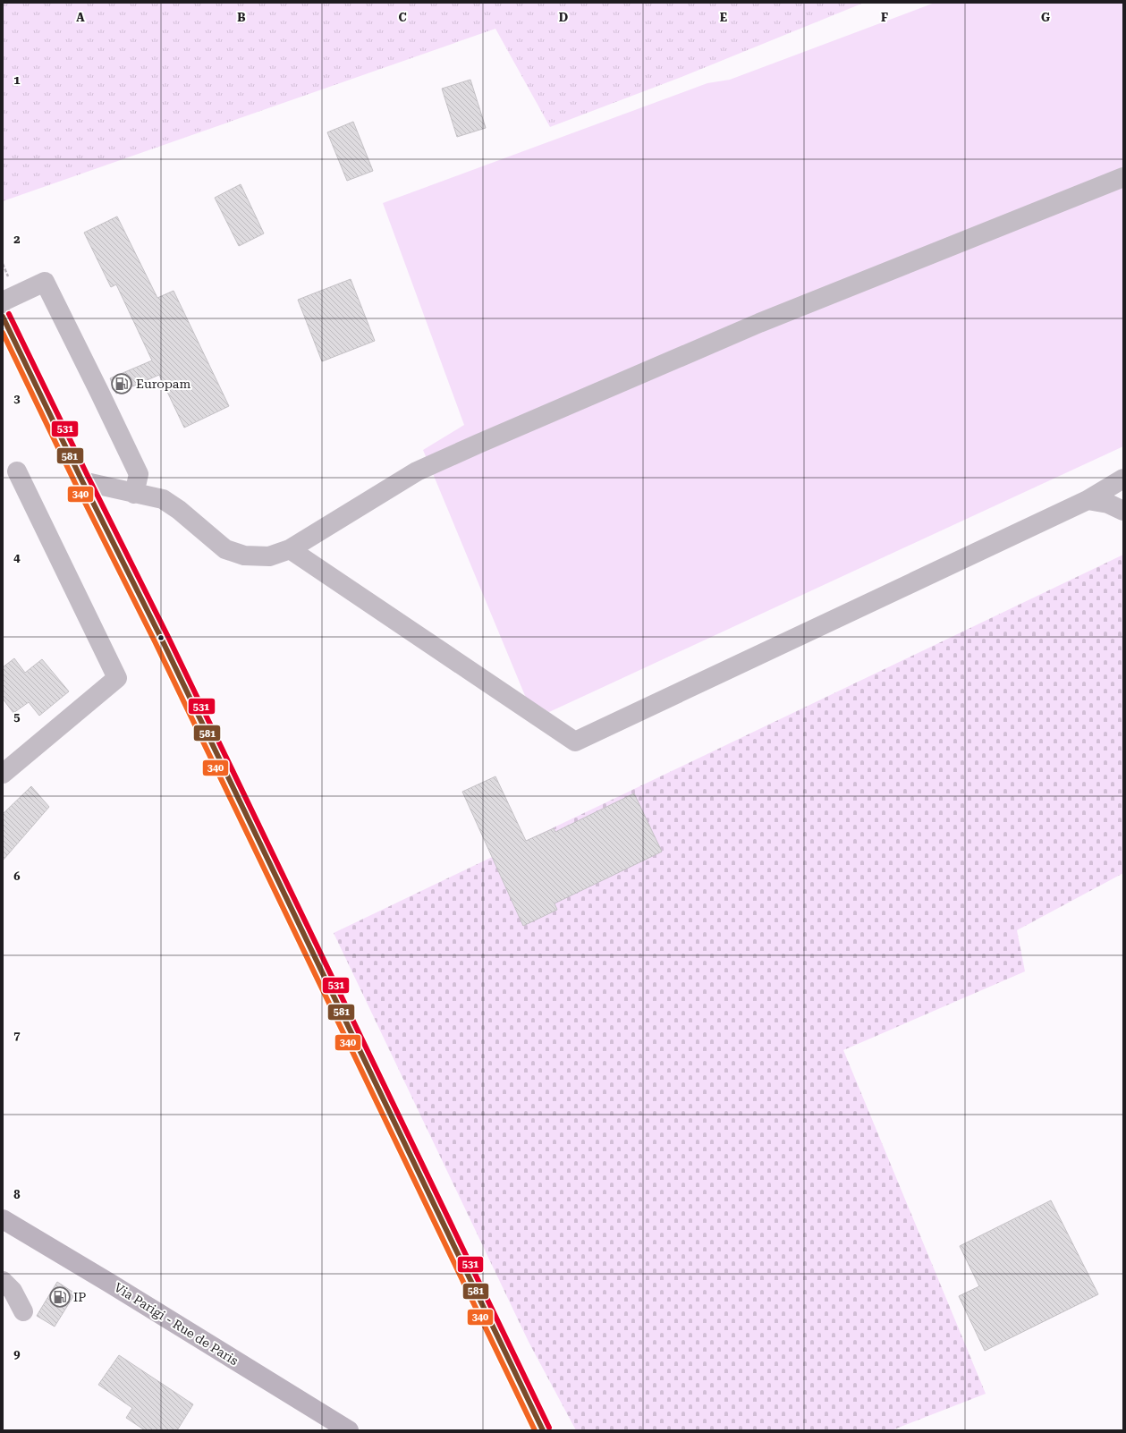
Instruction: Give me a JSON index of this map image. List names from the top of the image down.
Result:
{
  "streets": {
    "main road": ["Via Parigi - Rue de Paris"]
  },
  "places": {
    "fuel station": ["Europam", "IP"]
  },
  "lines": ["transit line 531", "transit line 581", "transit line 340"],
  "grid": {
    "columns": [
      "A",
      "B",
      "C",
      "D",
      "E",
      "F",
      "G"
    ],
    "rows": [
      "1",
      "2",
      "3",
      "4",
      "5",
      "6",
      "7",
      "8",
      "9"
    ]
  }
}
